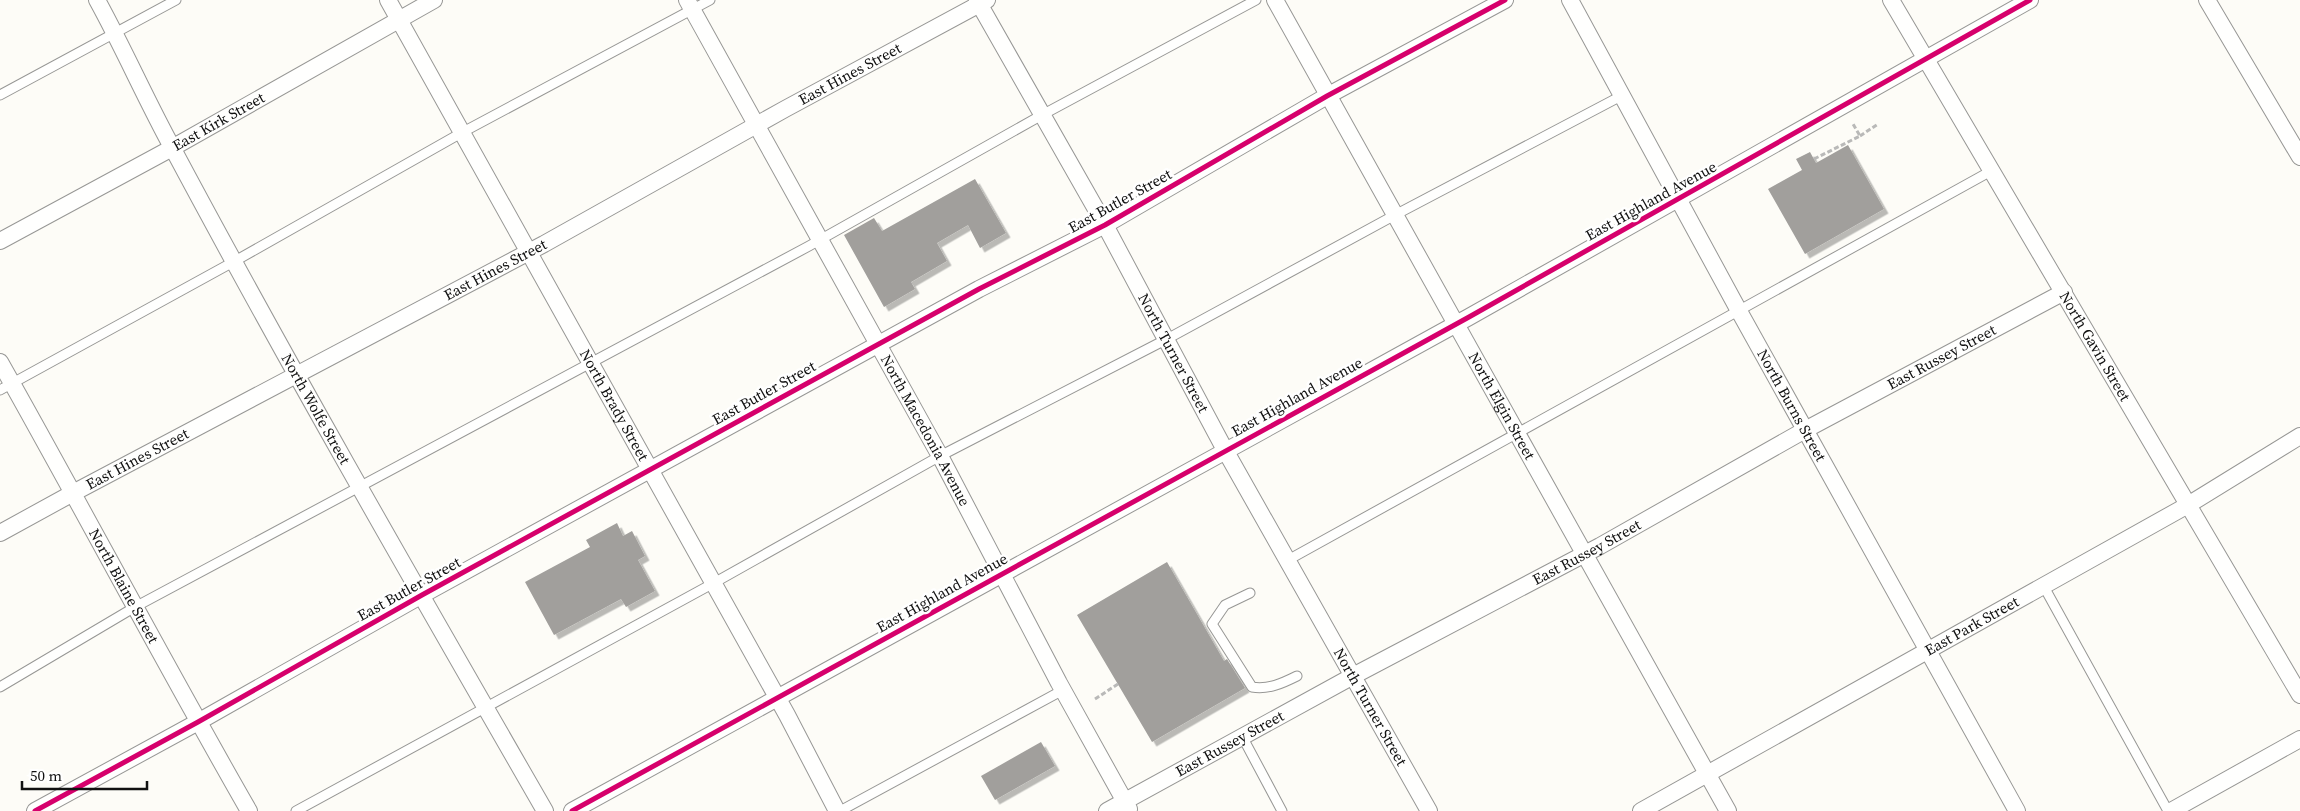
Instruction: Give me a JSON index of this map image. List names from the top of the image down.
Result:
{
  "streets": {
    "street": [
      "East Hines Street",
      "East Kirk Street",
      "East Butler Street",
      "East Highland Avenue",
      "North Gavin Street",
      "North Turner Street",
      "East Russey Street",
      "North Brady Street",
      "North Elgin Street",
      "North Burns Street",
      "North Wolfe Street",
      "North Macedonia Avenue",
      "North Blaine Street",
      "East Park Street"
    ]
  },
  "crossings": [
    ["East Hines Street", "North Turner Street"],
    ["East Hines Street", "North Brady Street"],
    ["East Hines Street", "North Wolfe Street"],
    ["East Hines Street", "North Macedonia Avenue"],
    ["East Hines Street", "North Blaine Street"],
    ["East Kirk Street", "North Brady Street"],
    ["East Kirk Street", "North Wolfe Street"],
    ["East Butler Street", "North Turner Street"],
    ["East Butler Street", "North Brady Street"],
    ["East Butler Street", "North Elgin Street"],
    ["East Butler Street", "North Wolfe Street"],
    ["East Butler Street", "North Macedonia Avenue"],
    ["East Butler Street", "North Blaine Street"],
    ["East Highland Avenue", "North Gavin Street"],
    ["East Highland Avenue", "North Turner Street"],
    ["East Highland Avenue", "North Brady Street"],
    ["East Highland Avenue", "North Elgin Street"],
    ["East Highland Avenue", "North Burns Street"],
    ["East Highland Avenue", "North Macedonia Avenue"],
    ["North Gavin Street", "East Russey Street"],
    ["North Gavin Street", "East Park Street"],
    ["North Turner Street", "East Russey Street"],
    ["East Russey Street", "North Elgin Street"],
    ["East Russey Street", "North Burns Street"],
    ["East Russey Street", "North Macedonia Avenue"],
    ["North Elgin Street", "East Park Street"],
    ["North Burns Street", "East Park Street"]
  ],
  "scale_bar": "50 m"
}
